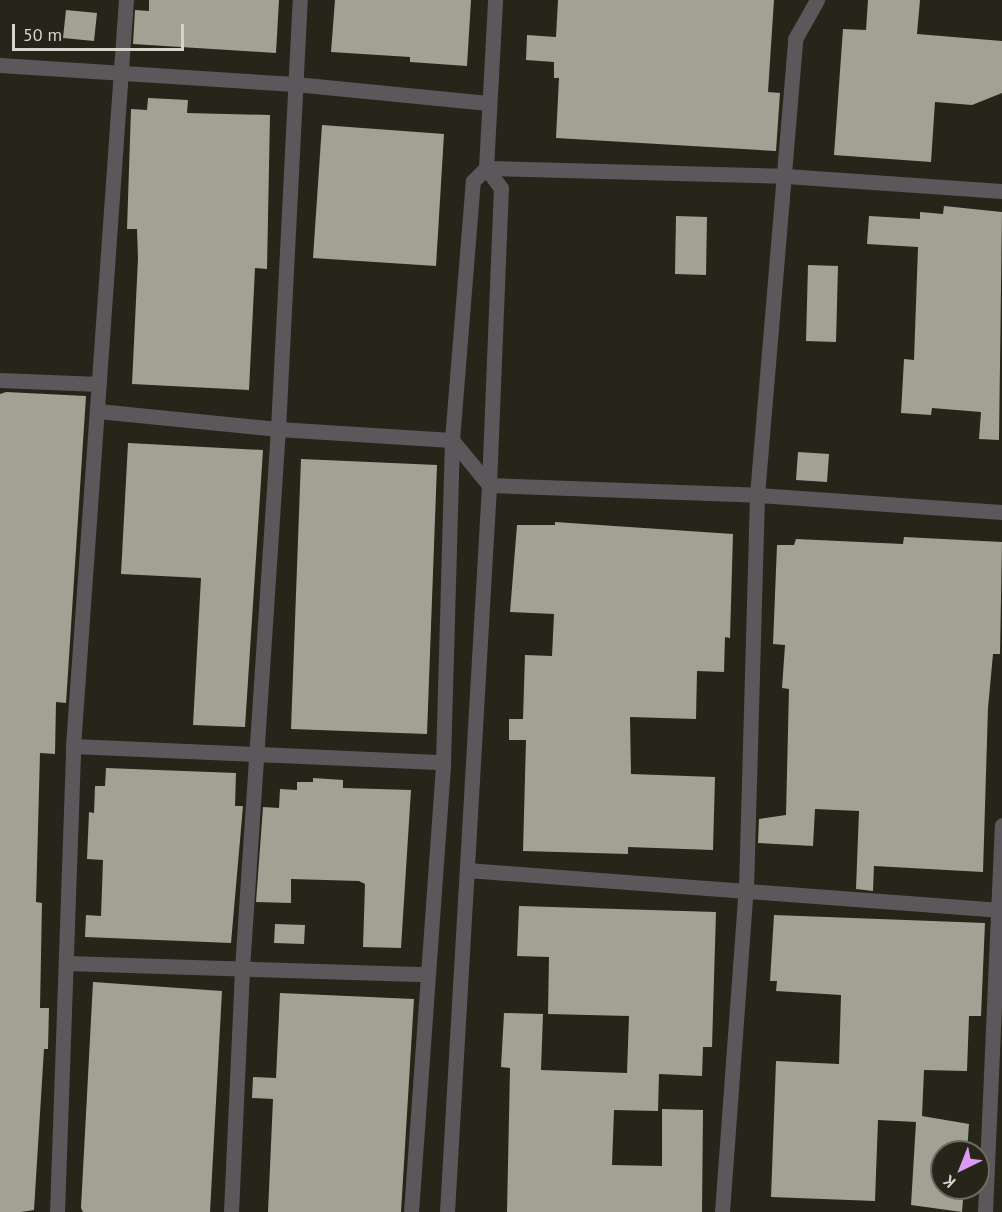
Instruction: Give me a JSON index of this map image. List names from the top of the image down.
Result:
{
  "scale_bar": "50 m",
  "north": "bottom left"
}
